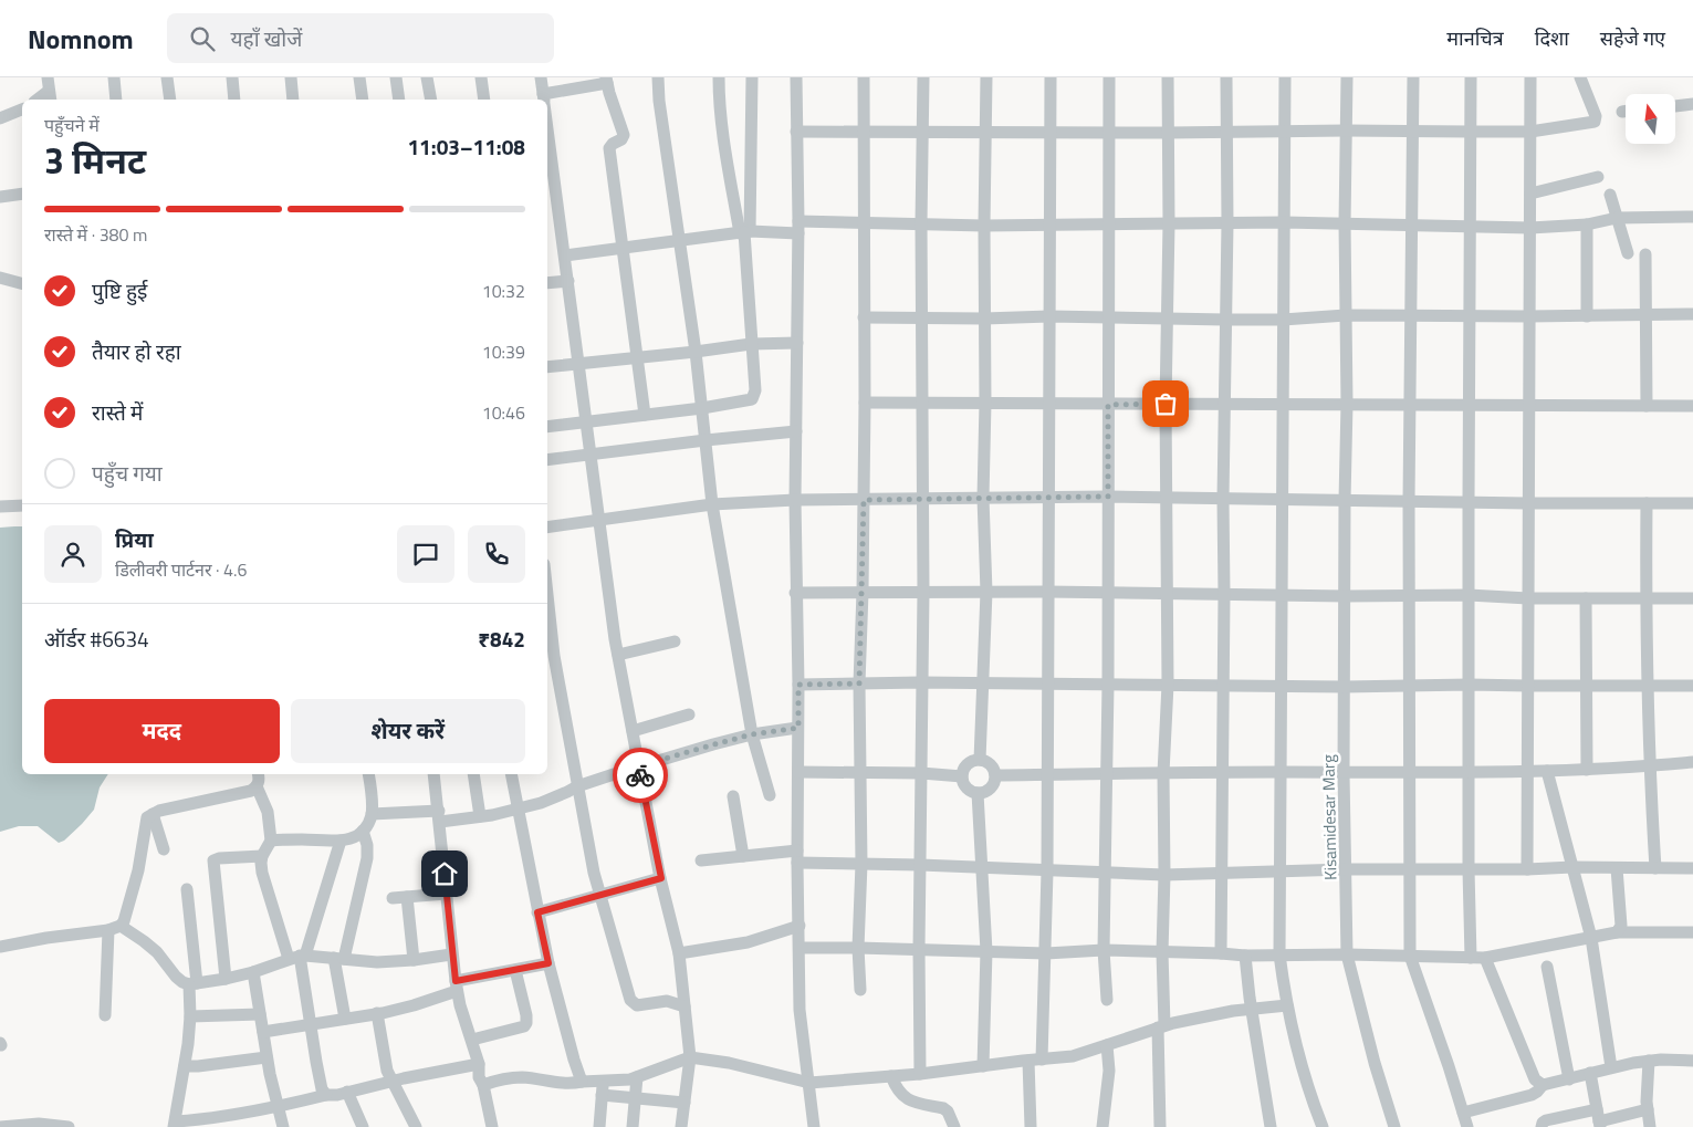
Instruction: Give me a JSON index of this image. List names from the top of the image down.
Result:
{
  "streets": {
    "street": ["Kisamidesar Marg"]
  },
  "north": "top",
  "page": {
    "header": "Nomnom",
    "search": "यहाँ खोजें",
    "nav": ["मानचित्र", "दिशा", "सहेजे गए"],
    "heading": ["3 मिनट", "पहुँचने में", "11:03–11:08"],
    "panel": [
      "प्रिया",
      "डिलीवरी पार्टनर · 4.6",
      "ऑर्डर #6634",
      "₹842"
    ],
    "bar": "रास्ते में · 380 m",
    "list": [
      ["पुष्टि हुई", "10:32"],
      ["तैयार हो रहा", "10:39"],
      ["रास्ते में", "10:46"],
      "पहुँच गया"
    ],
    "buttons": ["मदद", "शेयर करें"]
  }
}
